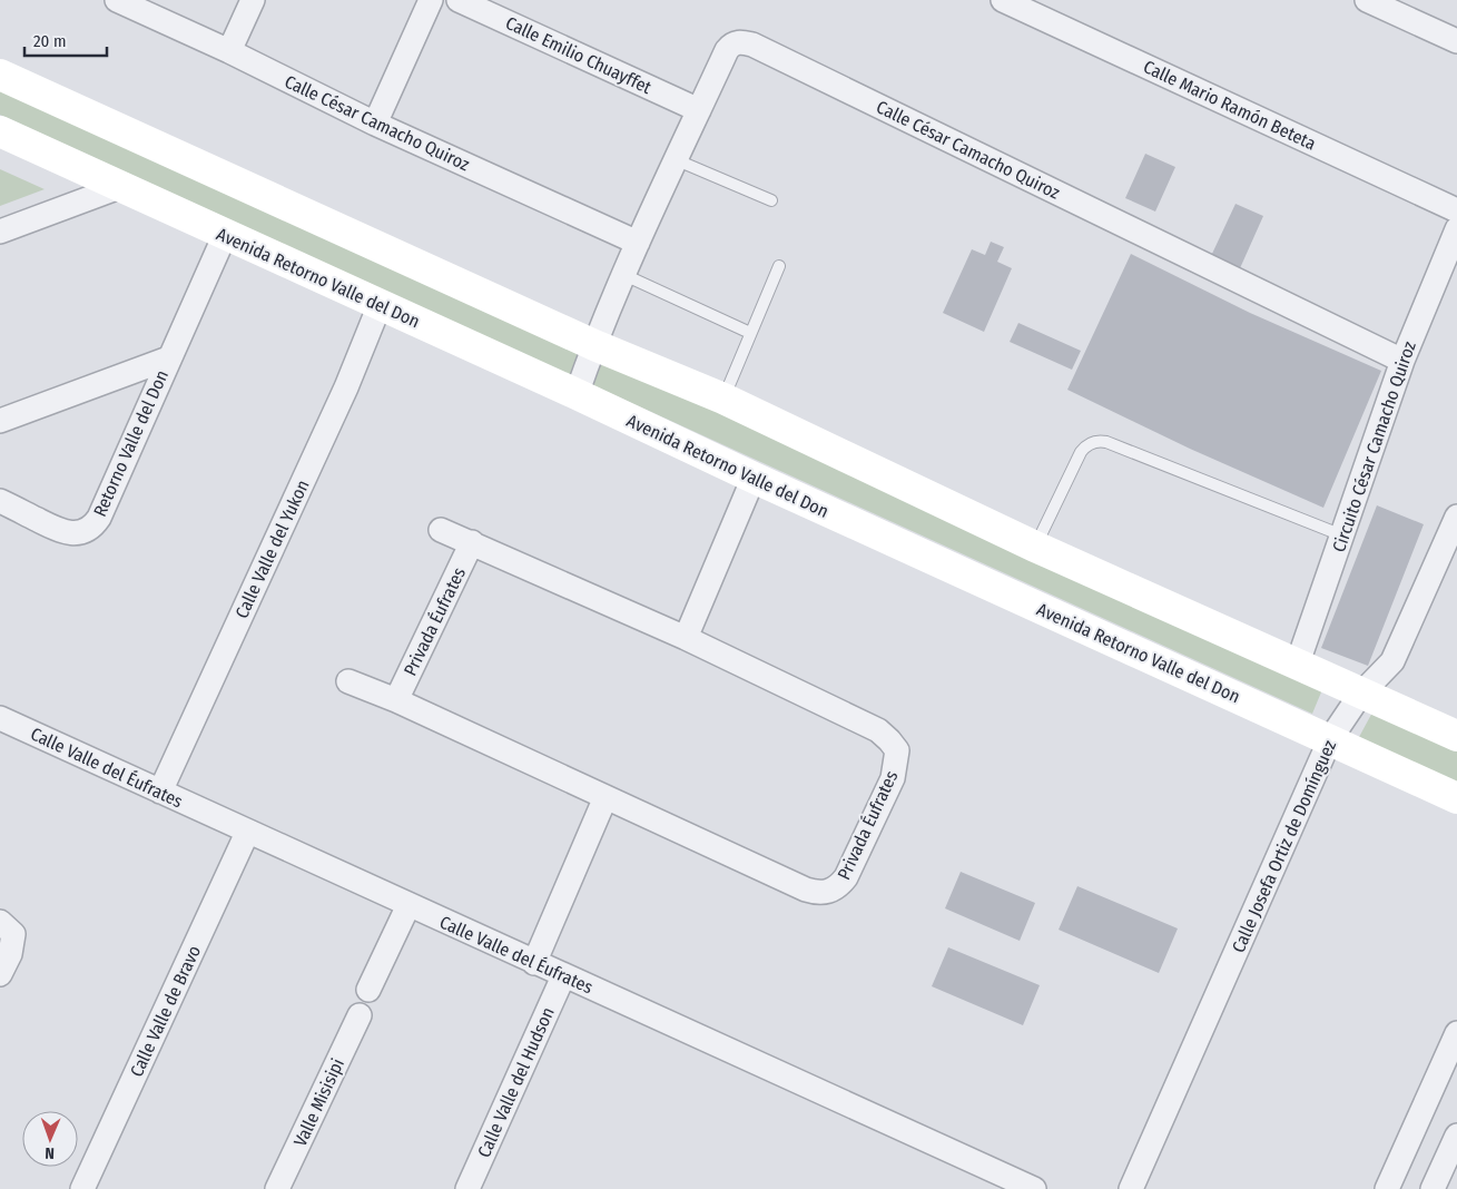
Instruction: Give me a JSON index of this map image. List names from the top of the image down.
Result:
{
  "streets": {
    "street": [
      "Calle Emilio Chuayffet",
      "Calle Mario Ramón Beteta",
      "Calle César Camacho Quiroz",
      "Avenida Retorno Valle del Don",
      "Retorno Valle del Don",
      "Circuito César Camacho Quiroz",
      "Calle Valle del Yukon",
      "Privada Éufrates",
      "Calle Valle del Éufrates",
      "Calle Josefa Ortiz de Domínguez",
      "Calle Valle de Bravo",
      "Calle Valle del Hudson",
      "Valle Misisipi"
    ]
  },
  "crossings": [
    ["Calle Emilio Chuayffet", "Calle César Camacho Quiroz"],
    ["Calle César Camacho Quiroz", "Avenida Retorno Valle del Don"],
    ["Calle César Camacho Quiroz", "Circuito César Camacho Quiroz"],
    ["Avenida Retorno Valle del Don", "Retorno Valle del Don"],
    ["Avenida Retorno Valle del Don", "Calle Valle del Yukon"],
    ["Avenida Retorno Valle del Don", "Calle Josefa Ortiz de Domínguez"],
    ["Calle Valle del Yukon", "Calle Valle del Éufrates"],
    ["Calle Valle del Éufrates", "Calle Valle de Bravo"],
    ["Calle Valle del Éufrates", "Calle Valle del Hudson"]
  ],
  "scale_bar": "20 m",
  "north": "bottom"
}
